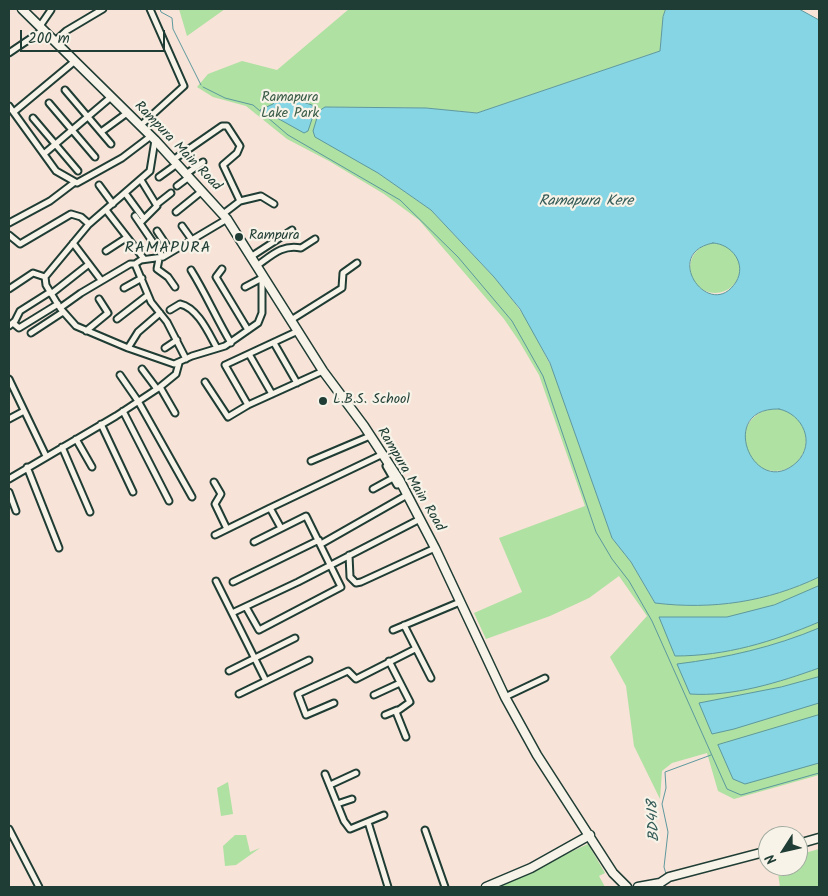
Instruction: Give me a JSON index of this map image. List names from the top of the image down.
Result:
{
  "streets": {
    "main road": ["Rampura Main Road"]
  },
  "districts": ["RAMAPURA"],
  "water": ["Ramapura Kere", "BD418"],
  "parks": ["Ramapura Lake Park"],
  "places": ["Rampura", "L.B.S. School"],
  "scale_bar": "200 m",
  "north": "bottom left"
}
